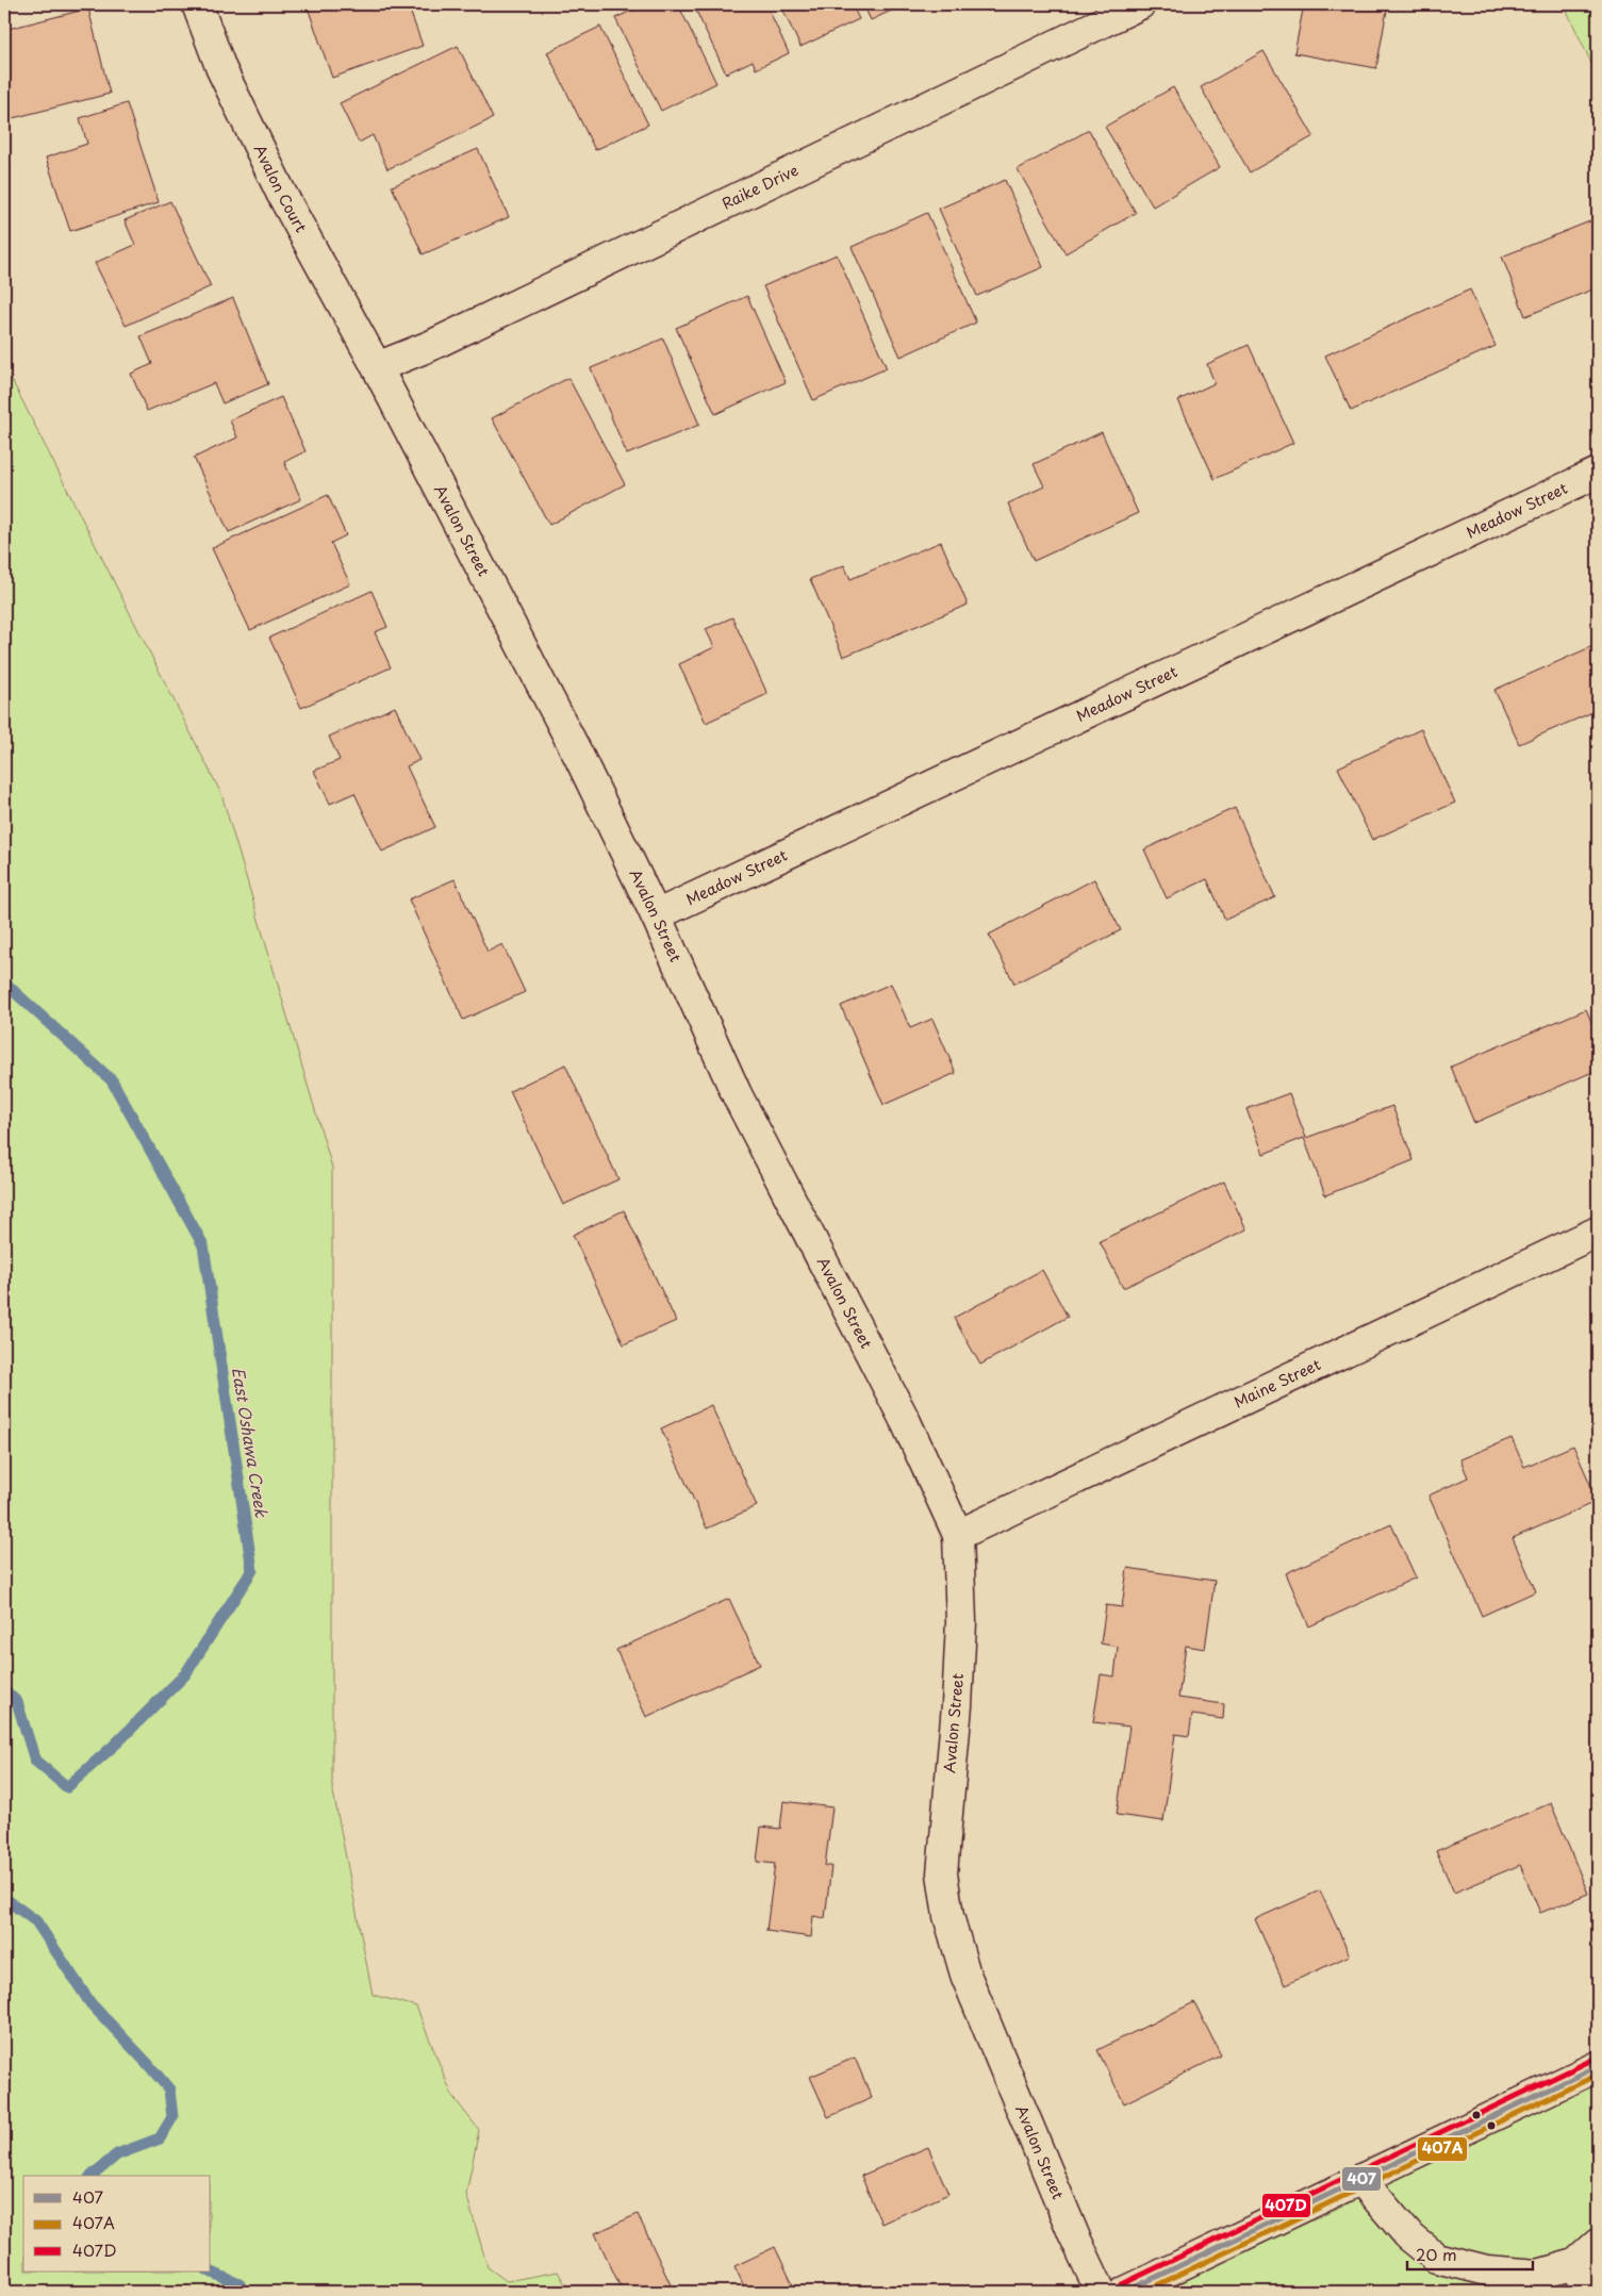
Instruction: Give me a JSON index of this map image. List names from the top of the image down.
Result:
{
  "streets": {
    "street": [
      "Raike Drive",
      "Avalon Court",
      "Meadow Street",
      "Avalon Street",
      "Maine Street"
    ]
  },
  "crossings": [
    ["Raike Drive", "Avalon Court"],
    ["Raike Drive", "Avalon Street"],
    ["Avalon Court", "Avalon Street"],
    ["Meadow Street", "Avalon Street"],
    ["Avalon Street", "Maine Street"]
  ],
  "water": ["East Oshawa Creek"],
  "lines": ["transit line 407D", "transit line 407", "transit line 407A"],
  "legend": ["407", "407A", "407D"],
  "scale_bar": "20 m"
}
